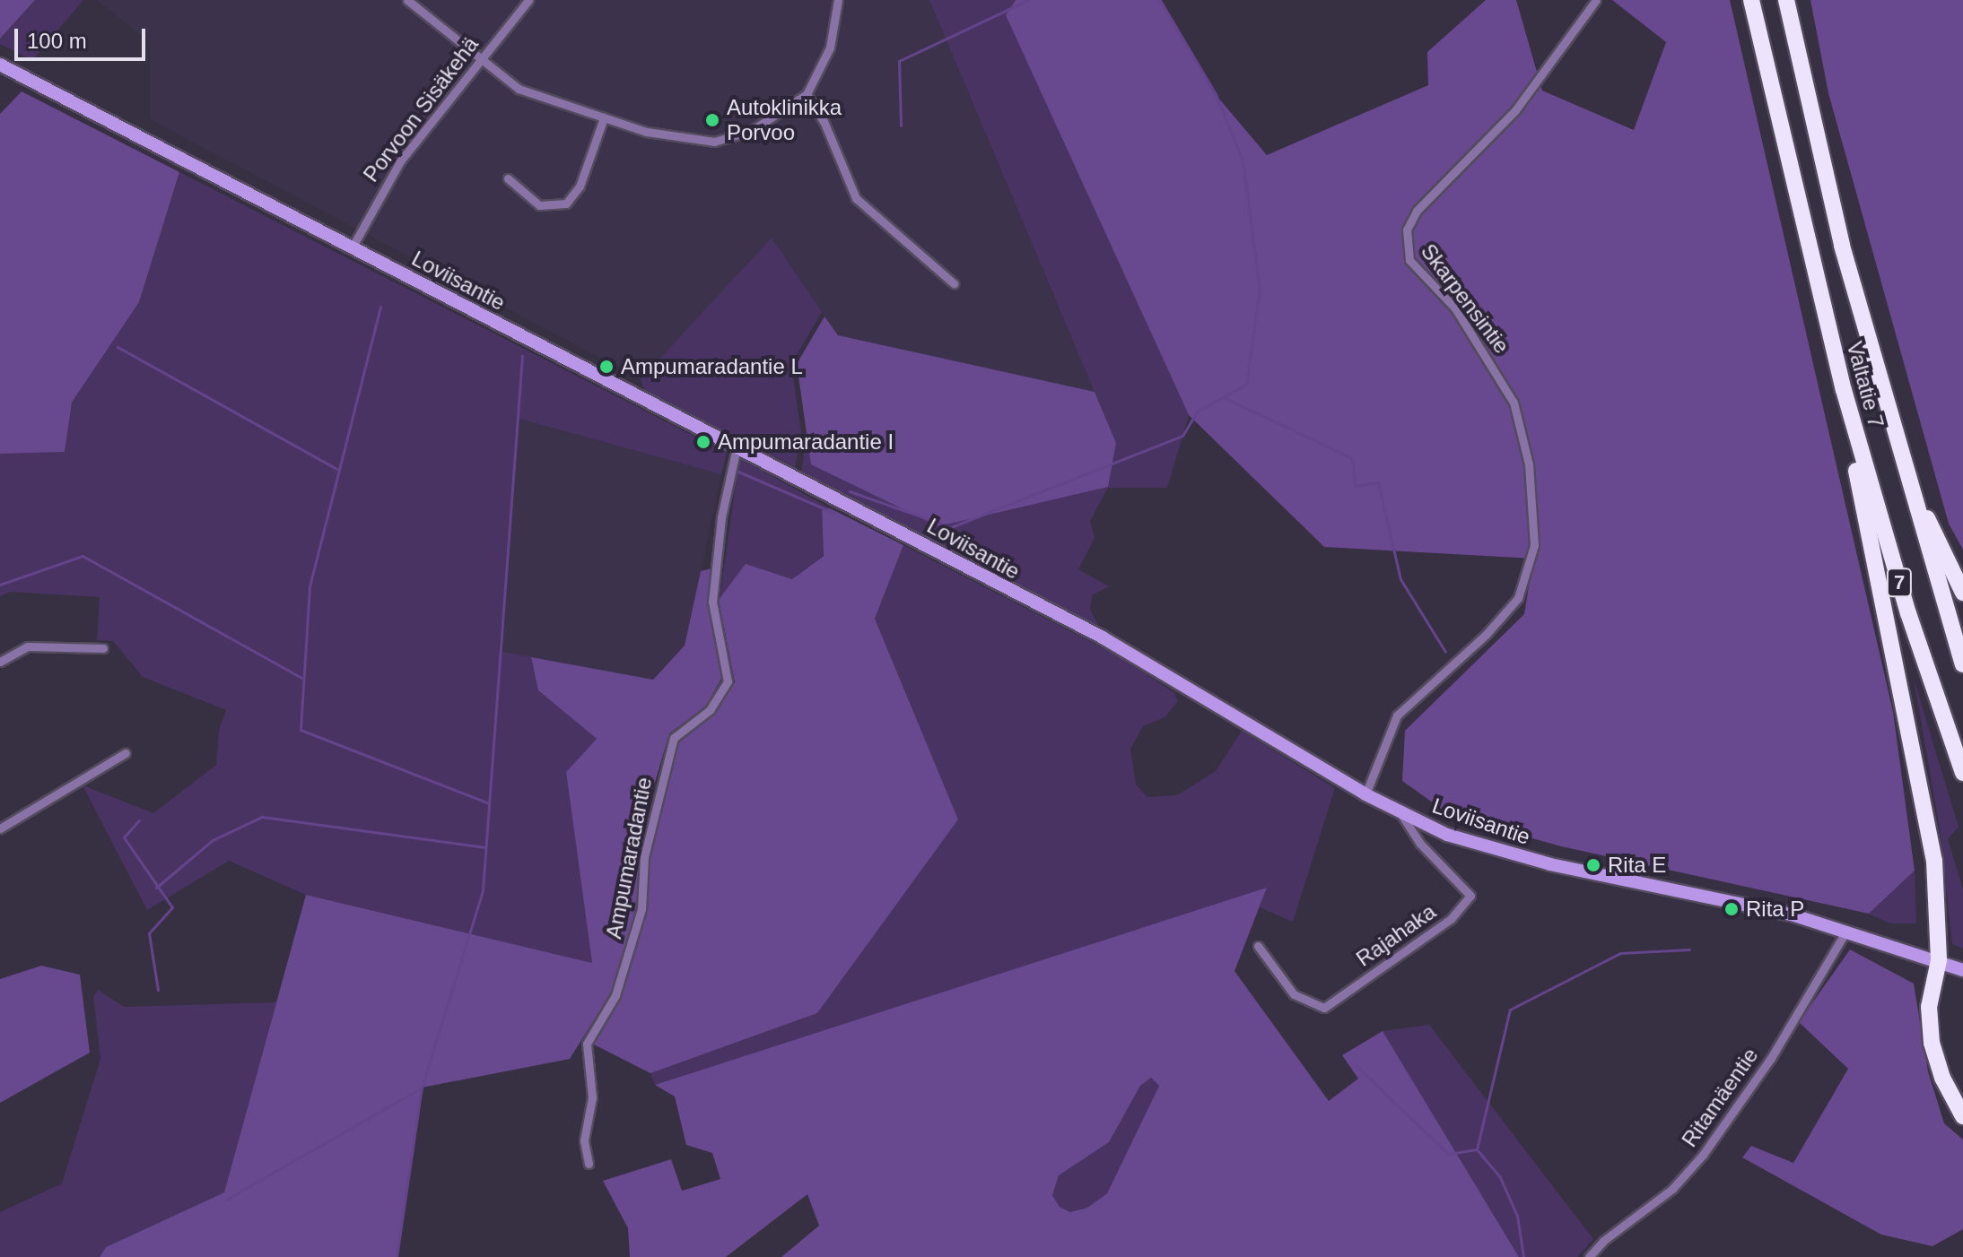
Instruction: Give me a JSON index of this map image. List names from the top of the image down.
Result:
{
  "streets": {
    "highway": ["Valtatie 7", "7"],
    "main road": ["Loviisantie"],
    "street": [
      "Porvoon Sisäkehä",
      "Skarpensintie",
      "Ampumaradantie",
      "Rajahaka",
      "Ritamäentie"
    ]
  },
  "crossings": [
    ["Porvoon Sisäkehä", "Loviisantie"],
    ["Loviisantie", "Skarpensintie"],
    ["Loviisantie", "Ampumaradantie"],
    ["Loviisantie", "Rajahaka"],
    ["Loviisantie", "Ritamäentie"]
  ],
  "places": [
    "Autoklinikka Porvoo",
    "Ampumaradantie L",
    "Ampumaradantie I",
    "Rita E",
    "Rita P"
  ],
  "scale_bar": "100 m"
}
